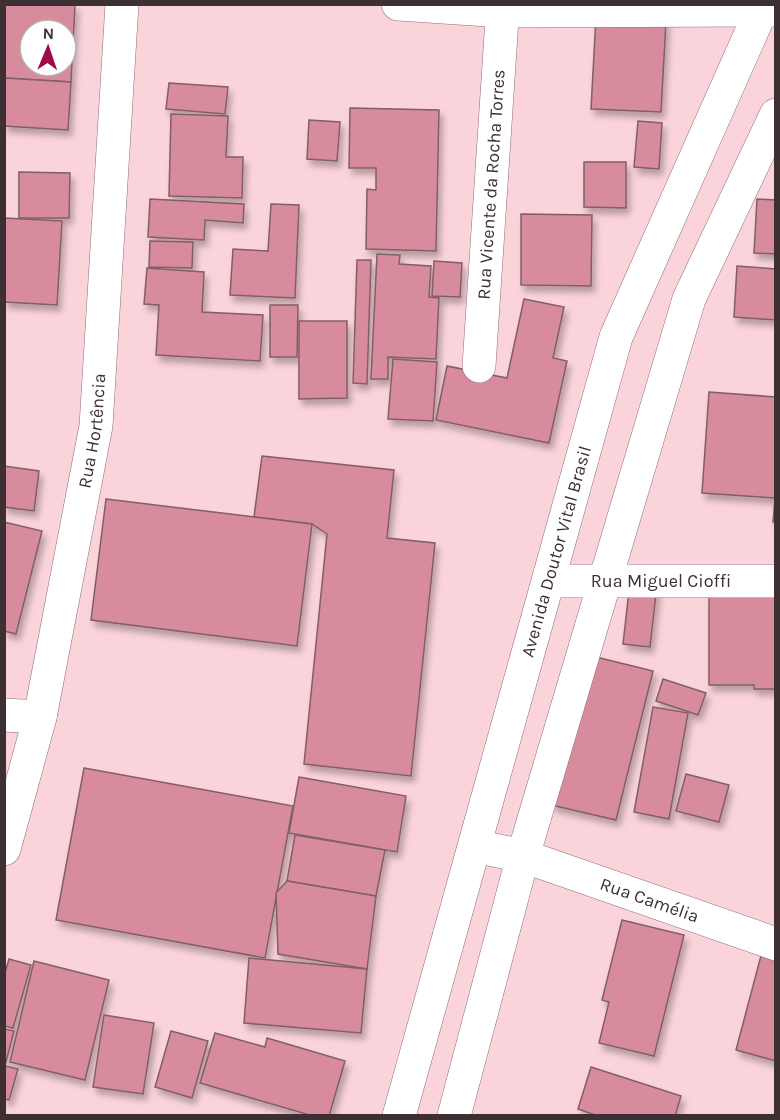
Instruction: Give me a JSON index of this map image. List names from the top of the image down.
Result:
{
  "streets": {
    "main road": [
      "Rua Vicente da Rocha Torres",
      "Rua Hortência",
      "Avenida Doutor Vital Brasil",
      "Rua Miguel Cioffi",
      "Rua Camélia"
    ]
  },
  "crossings": [
    ["Avenida Doutor Vital Brasil", "Rua Miguel Cioffi"],
    ["Avenida Doutor Vital Brasil", "Rua Camélia"]
  ],
  "north": "top"
}
